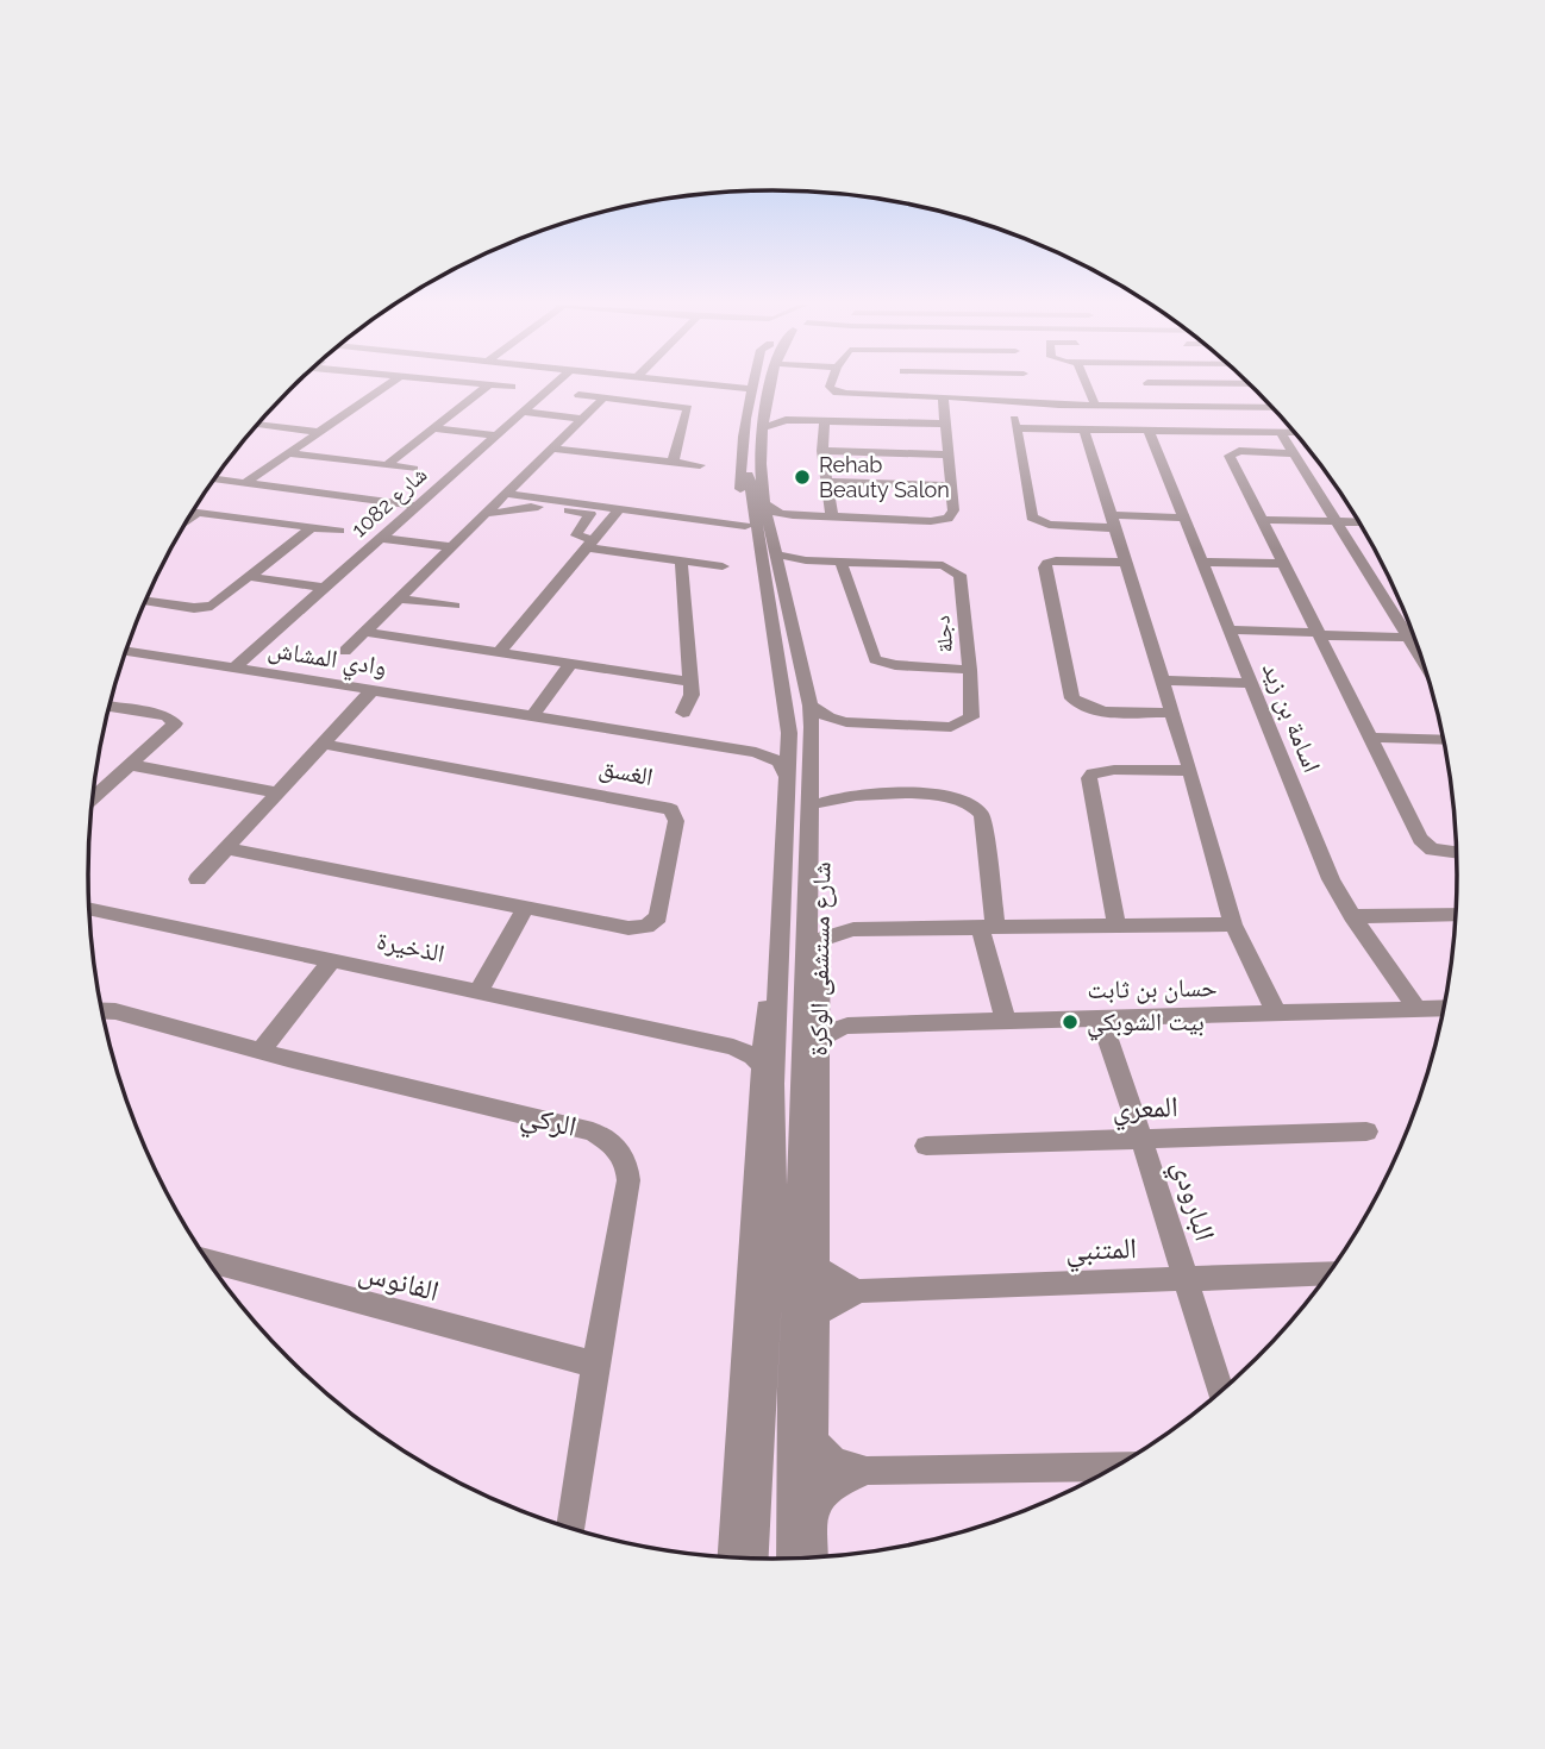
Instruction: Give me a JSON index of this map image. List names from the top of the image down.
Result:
{
  "streets": {
    "street": [
      "شارع 1082",
      "دجلة",
      "وادي المشاش",
      "اسامة بن زيد",
      "الغسق",
      "الذخيرة",
      "شارع مستشفى الوكرة",
      "حسان بن ثابت",
      "المعري",
      "الركي",
      "البارودي",
      "المتنبي",
      "الفانوس"
    ]
  },
  "crossings": [
    ["شارع 1082", "وادي المشاش"],
    ["دجلة", "شارع مستشفى الوكرة"],
    ["وادي المشاش", "شارع مستشفى الوكرة"],
    ["اسامة بن زيد", "حسان بن ثابت"],
    ["الذخيرة", "شارع مستشفى الوكرة"],
    ["شارع مستشفى الوكرة", "حسان بن ثابت"],
    ["شارع مستشفى الوكرة", "المتنبي"],
    ["حسان بن ثابت", "البارودي"],
    ["المعري", "البارودي"],
    ["الركي", "الفانوس"],
    ["البارودي", "المتنبي"]
  ],
  "places": ["Rehab Beauty Salon", "بيت الشوبكي"]
}
